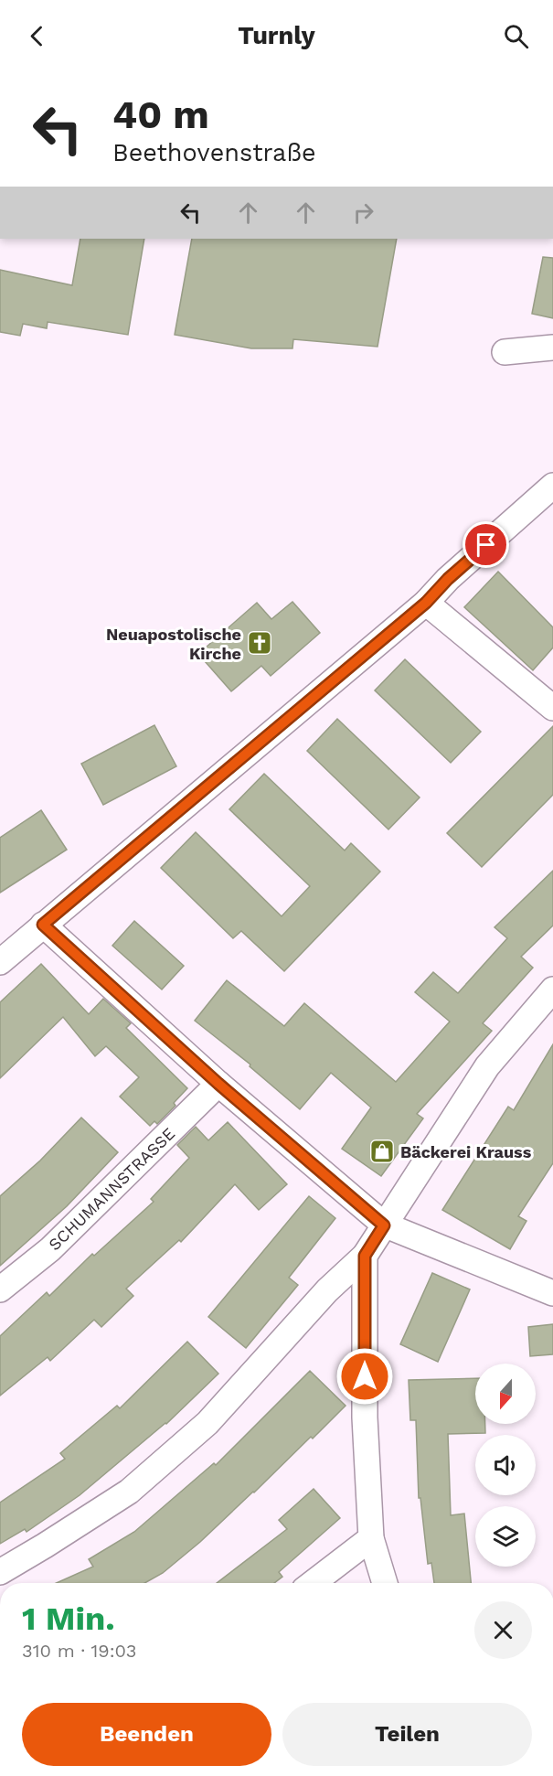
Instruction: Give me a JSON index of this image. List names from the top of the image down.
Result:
{
  "streets": {
    "street": ["SCHUMANNSTRASSE"]
  },
  "places": {
    "church": ["Neuapostolische Kirche"],
    "shop": ["Bäckerei Krauss"]
  },
  "north": "bottom",
  "page": {
    "header": "Turnly",
    "turn": ["40 m", "Beethovenstraße"],
    "heading": ["1 Min.", "310 m · 19:03"],
    "buttons": ["Beenden", "Teilen"]
  }
}
